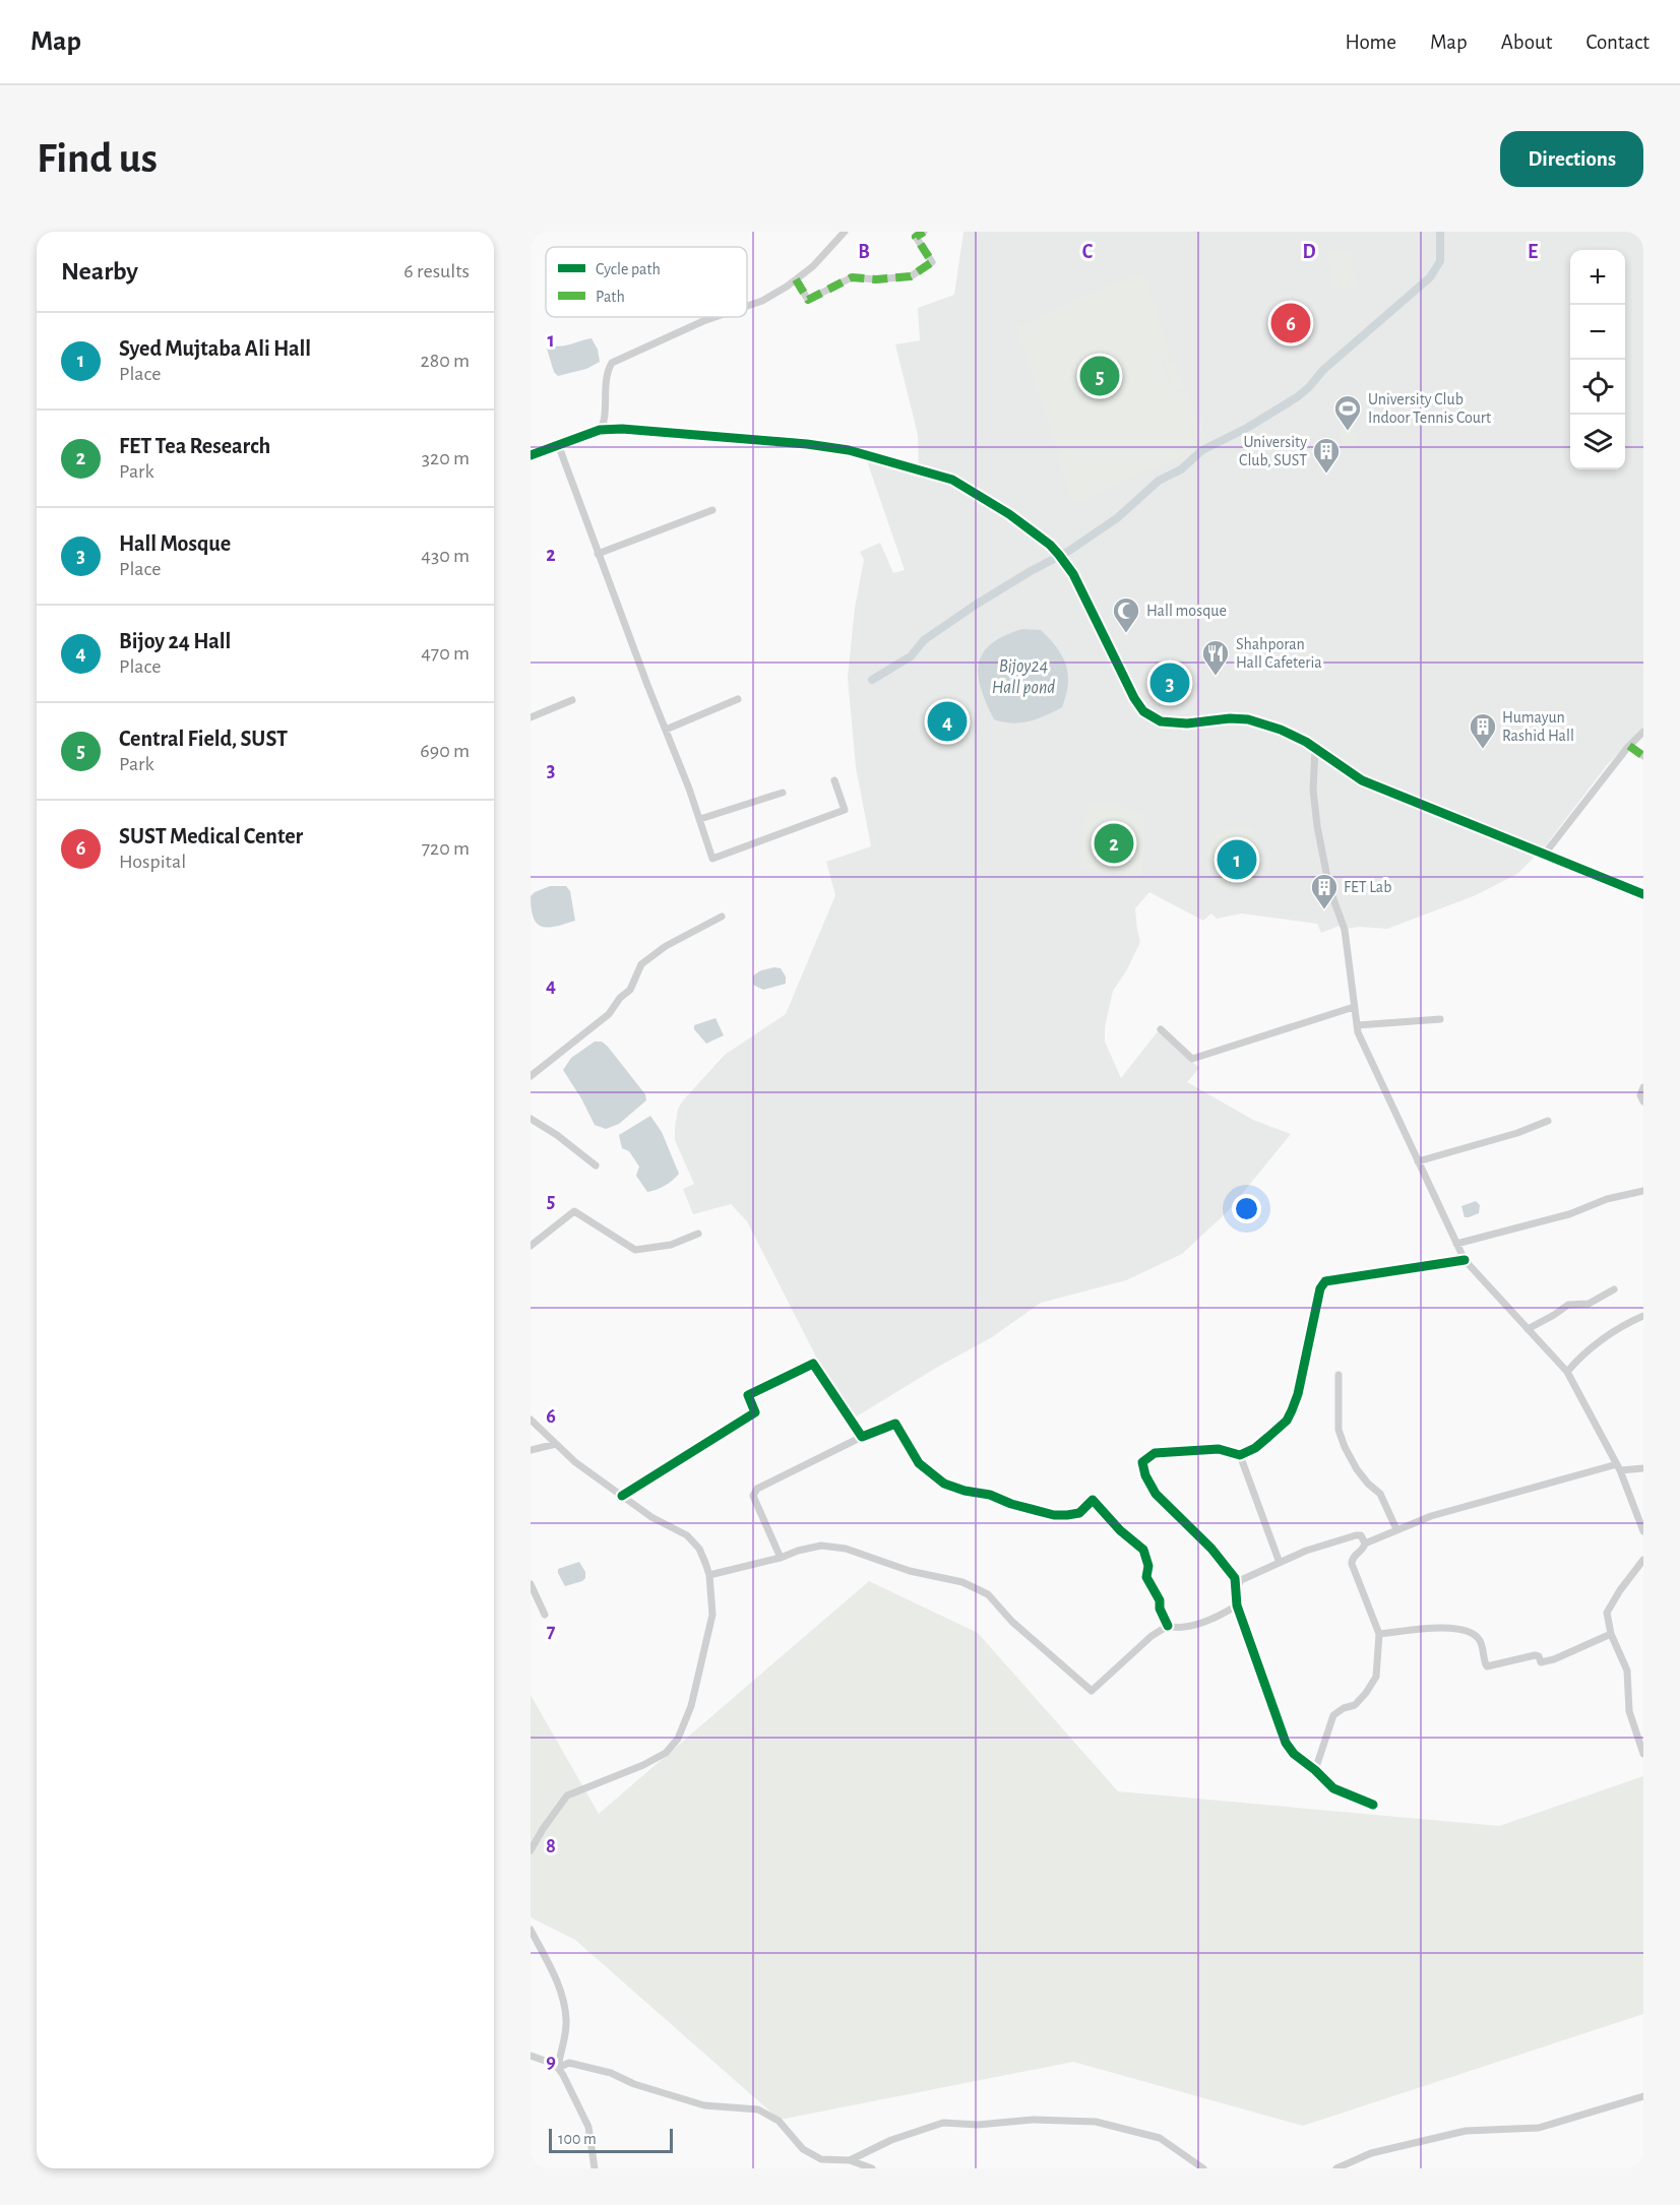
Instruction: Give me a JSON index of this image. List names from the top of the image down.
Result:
{
  "water": ["Bijoy24 Hall pond"],
  "places": {
    "sports": ["University Club Indoor Tennis Court"],
    "building": ["University Club, SUST", "Humayun Rashid Hall", "FET Lab"],
    "mosque": ["Hall mosque"],
    "restaurant": ["Shahporan Hall Cafeteria"]
  },
  "legend": ["Cycle path", "Path"],
  "scale_bar": "100 m",
  "page": {
    "header": "Map",
    "nav": [
      "Home",
      "Map",
      "About",
      "Contact"
    ],
    "buttons": "Directions",
    "title": "Find us",
    "heading": ["Nearby", "6 results"],
    "map_buttons": ["+", "−"],
    "pins": [
      "6",
      "5",
      "3",
      "4",
      "2",
      "1"
    ],
    "list": [
      {
        "mark": "1",
        "name": "Syed Mujtaba Ali Hall",
        "note": "Place",
        "value": "280 m"
      },
      {
        "mark": "2",
        "name": "FET Tea Research",
        "note": "Park",
        "value": "320 m"
      },
      {
        "mark": "3",
        "name": "Hall Mosque",
        "note": "Place",
        "value": "430 m"
      },
      {
        "mark": "4",
        "name": "Bijoy 24 Hall",
        "note": "Place",
        "value": "470 m"
      },
      {
        "mark": "5",
        "name": "Central Field, SUST",
        "note": "Park",
        "value": "690 m"
      },
      {
        "mark": "6",
        "name": "SUST Medical Center",
        "note": "Hospital",
        "value": "720 m"
      }
    ],
    "scale": "100 m"
  },
  "grid": {
    "columns": [
      "B",
      "C",
      "D",
      "E"
    ],
    "rows": [
      "1",
      "2",
      "3",
      "4",
      "5",
      "6",
      "7",
      "8",
      "9"
    ]
  }
}
